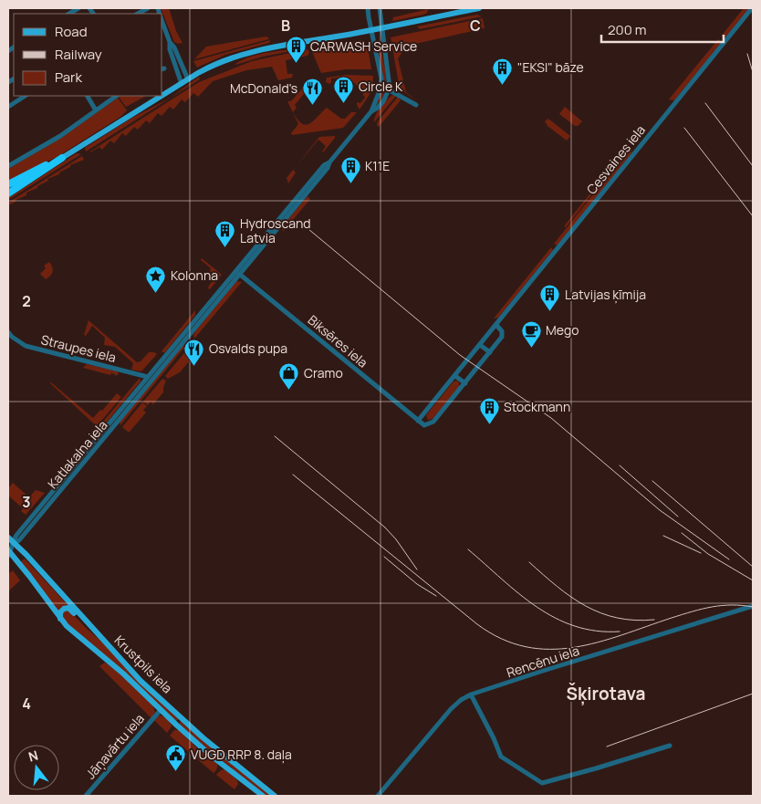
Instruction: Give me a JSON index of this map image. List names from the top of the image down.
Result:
{
  "streets": {
    "main road": ["Krustpils iela"],
    "street": [
      "Cesvaines iela",
      "Biksēres iela",
      "Straupes iela",
      "Katlakalna iela",
      "Rencēnu iela",
      "Jāņavārtu iela"
    ]
  },
  "crossings": [
    ["Cesvaines iela", "Biksēres iela"],
    ["Biksēres iela", "Katlakalna iela"],
    ["Straupes iela", "Katlakalna iela"],
    ["Katlakalna iela", "Krustpils iela"],
    ["Krustpils iela", "Jāņavārtu iela"]
  ],
  "districts": ["Šķirotava"],
  "places": {
    "building": [
      "CARWASH Service",
      "\"EKSI\" bāze",
      "Circle K",
      "K11E",
      "Hydroscand Latvia",
      "Latvijas ķīmija",
      "Stockmann"
    ],
    "restaurant": ["McDonald's", "Osvalds pupa"],
    "place": ["Kolonna"],
    "cafe": ["Mego"],
    "shop": ["Cramo"],
    "public building": ["VUGD RRP 8. daļa"]
  },
  "legend": ["Road", "Railway", "Park"],
  "scale_bar": "200 m",
  "north": "top",
  "grid": {
    "columns": ["B", "C"],
    "rows": ["2", "3", "4"]
  }
}
